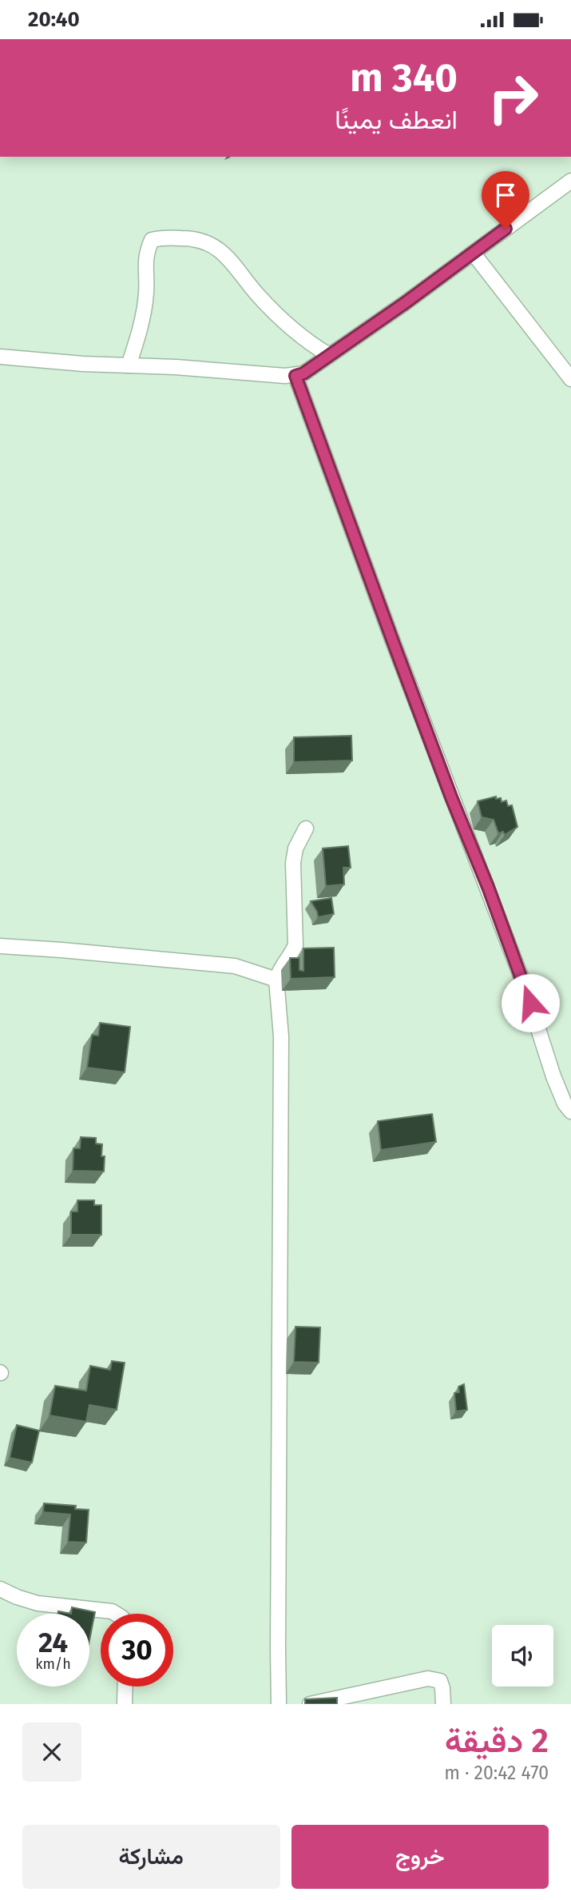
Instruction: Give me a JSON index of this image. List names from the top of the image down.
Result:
{
  "page": {
    "status": "20:40",
    "turn": ["340 m", "انعطف يمينًا"],
    "speed": "24 km/h",
    "limit": "30",
    "heading": ["2 دقيقة", "470 m · 20:42"],
    "buttons": ["خروج", "مشاركة"]
  }
}
